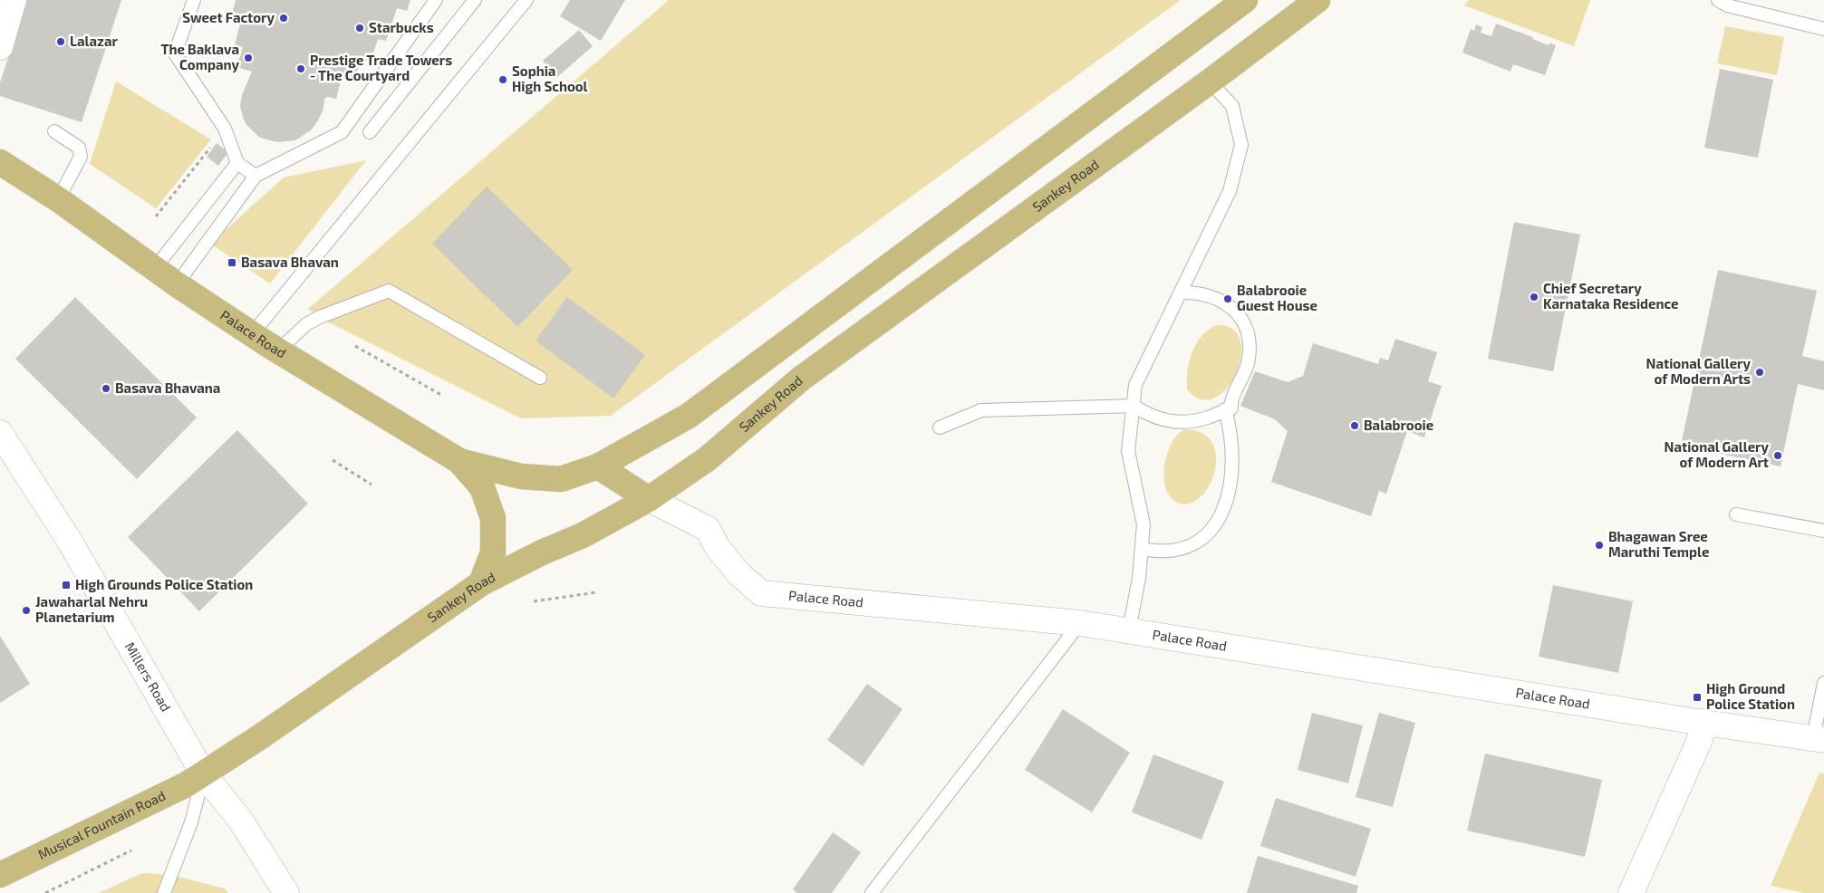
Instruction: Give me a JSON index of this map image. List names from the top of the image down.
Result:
{
  "streets": {
    "main road": ["Sankey Road", "Palace Road", "Musical Fountain Road"],
    "street": ["Millers Road"]
  },
  "crossings": [
    ["Sankey Road", "Palace Road"],
    ["Sankey Road", "Millers Road"],
    ["Sankey Road", "Musical Fountain Road"],
    ["Millers Road", "Musical Fountain Road"]
  ],
  "places": {
    "other": [
      "Sweet Factory",
      "Starbucks",
      "Lalazar",
      "The Baklava Company",
      "Prestige Trade Towers - The Courtyard",
      "Sophia High School",
      "Chief Secretary Karnataka Residence",
      "Balabrooie Guest House",
      "National Gallery of Modern Arts",
      "Basava Bhavana",
      "Balabrooie",
      "National Gallery of Modern Art",
      "Bhagawan Sree Maruthi Temple",
      "Jawaharlal Nehru Planetarium"
    ],
    "transit": ["Basava Bhavan", "High Grounds Police Station", "High Ground Police Station"]
  }
}
